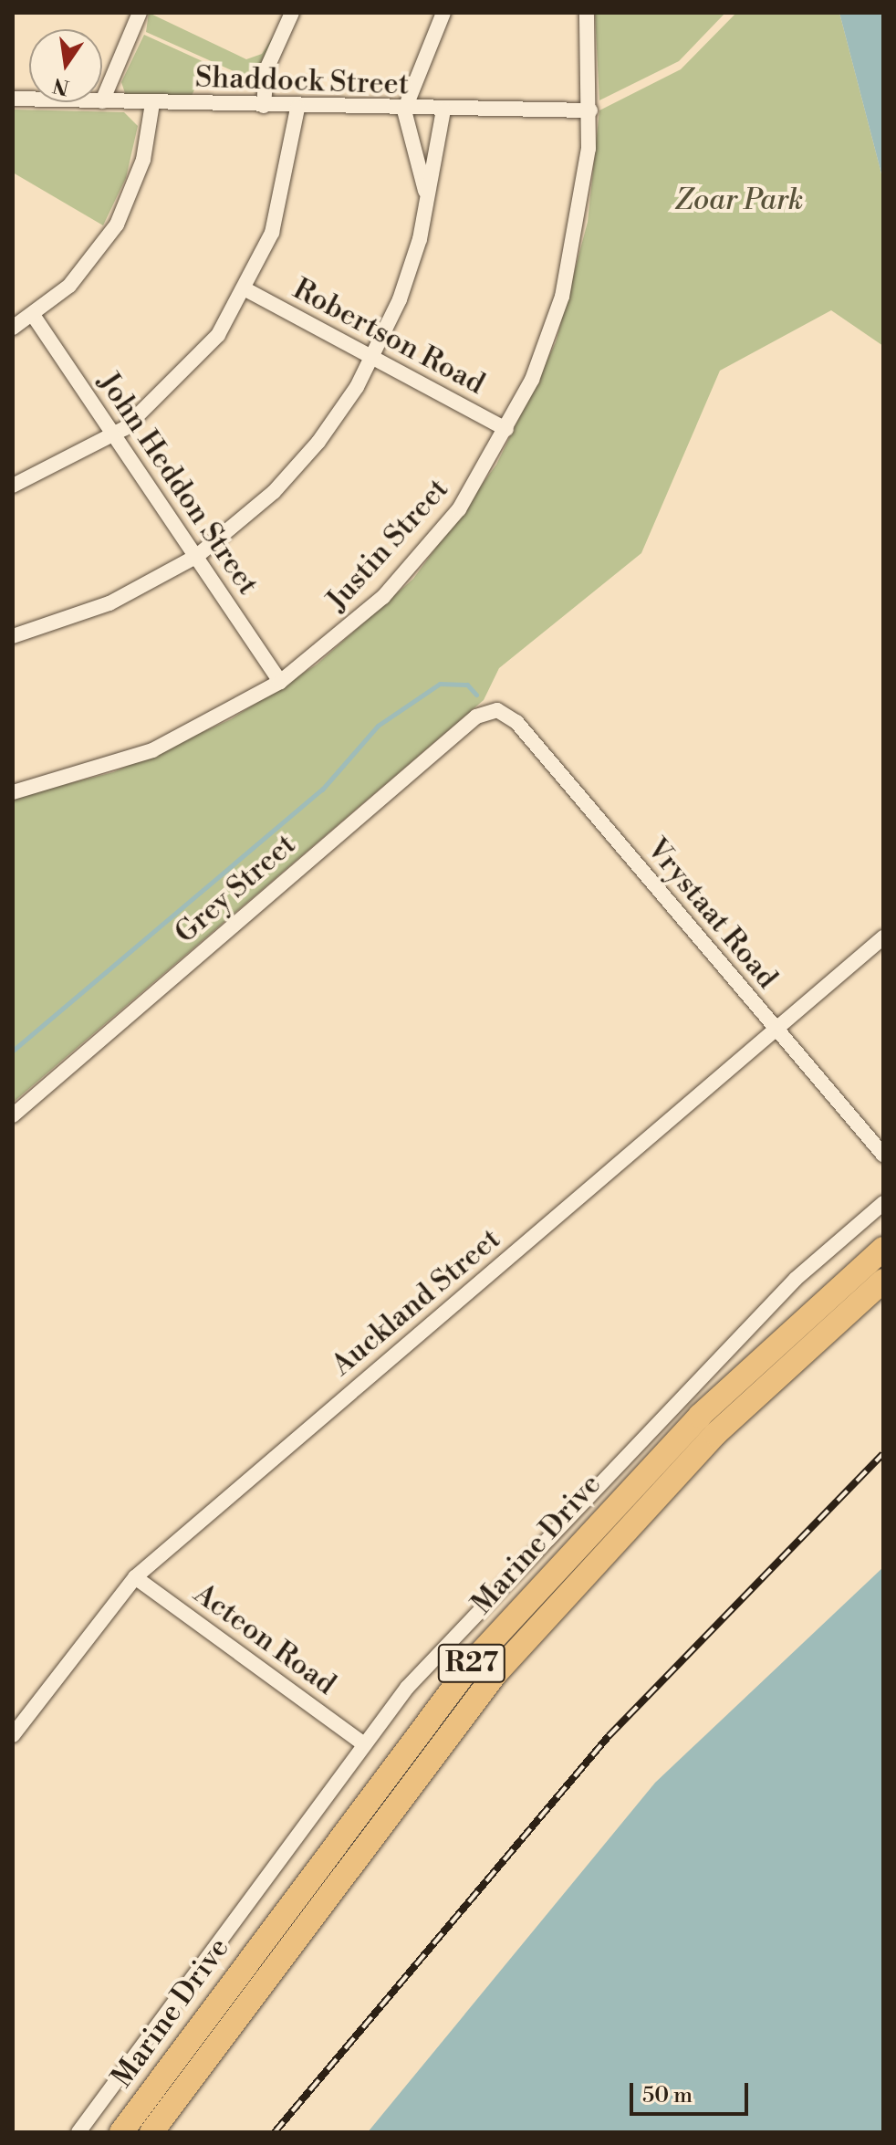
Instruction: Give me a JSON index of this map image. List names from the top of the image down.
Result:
{
  "streets": {
    "main road": ["Marine Drive", "R27"],
    "street": [
      "Shaddock Street",
      "Robertson Road",
      "John Heddon Street",
      "Justin Street",
      "Grey Street",
      "Vrystaat Road",
      "Auckland Street",
      "Acteon Road"
    ]
  },
  "crossings": [
    ["Shaddock Street", "Justin Street"],
    ["Robertson Road", "Justin Street"],
    ["John Heddon Street", "Justin Street"],
    ["Grey Street", "Vrystaat Road"],
    ["Vrystaat Road", "Auckland Street"],
    ["Auckland Street", "Acteon Road"]
  ],
  "parks": ["Zoar Park"],
  "scale_bar": "50 m",
  "north": "bottom"
}
